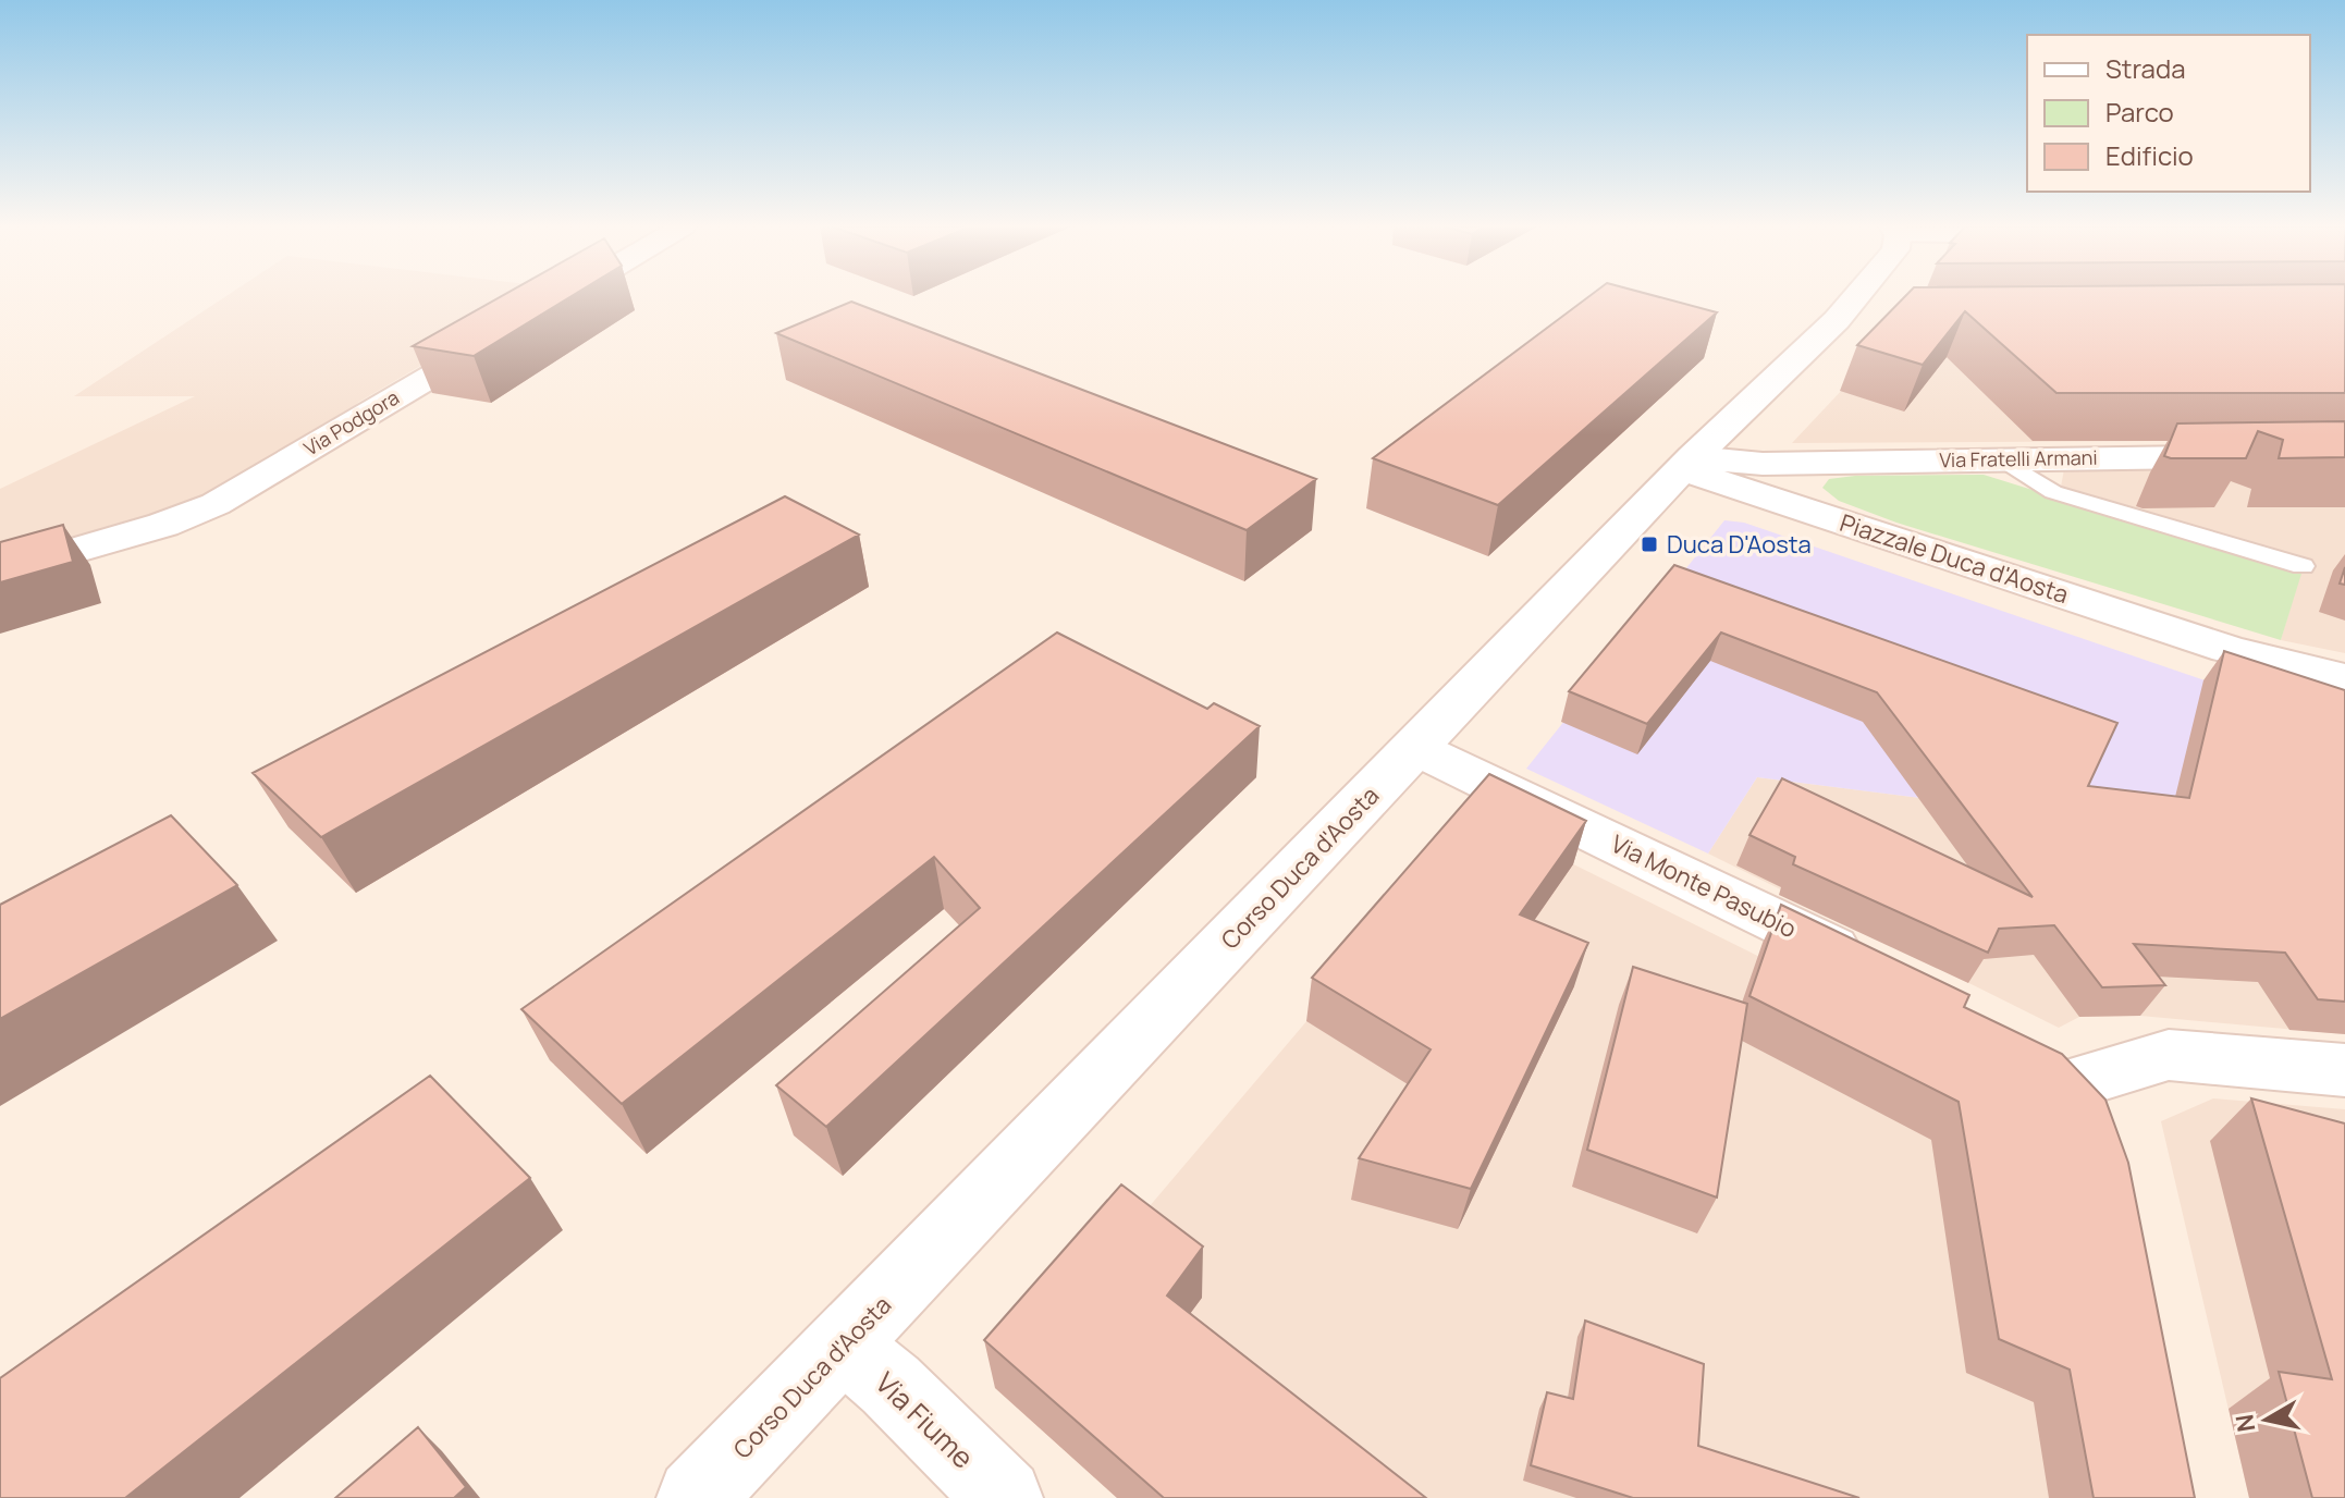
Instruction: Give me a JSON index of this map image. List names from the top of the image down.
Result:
{
  "streets": {
    "street": [
      "Via Podgora",
      "Via Fratelli Armani",
      "Piazzale Duca d'Aosta",
      "Corso Duca d'Aosta",
      "Via Monte Pasubio",
      "Via Fiume"
    ]
  },
  "crossings": [
    ["Via Fratelli Armani", "Piazzale Duca d'Aosta"],
    ["Via Fratelli Armani", "Corso Duca d'Aosta"],
    ["Piazzale Duca d'Aosta", "Corso Duca d'Aosta"],
    ["Corso Duca d'Aosta", "Via Monte Pasubio"],
    ["Corso Duca d'Aosta", "Via Fiume"]
  ],
  "places": {
    "transit": ["Duca D'Aosta"]
  },
  "legend": ["Strada", "Parco", "Edificio"],
  "north": "left"
}
